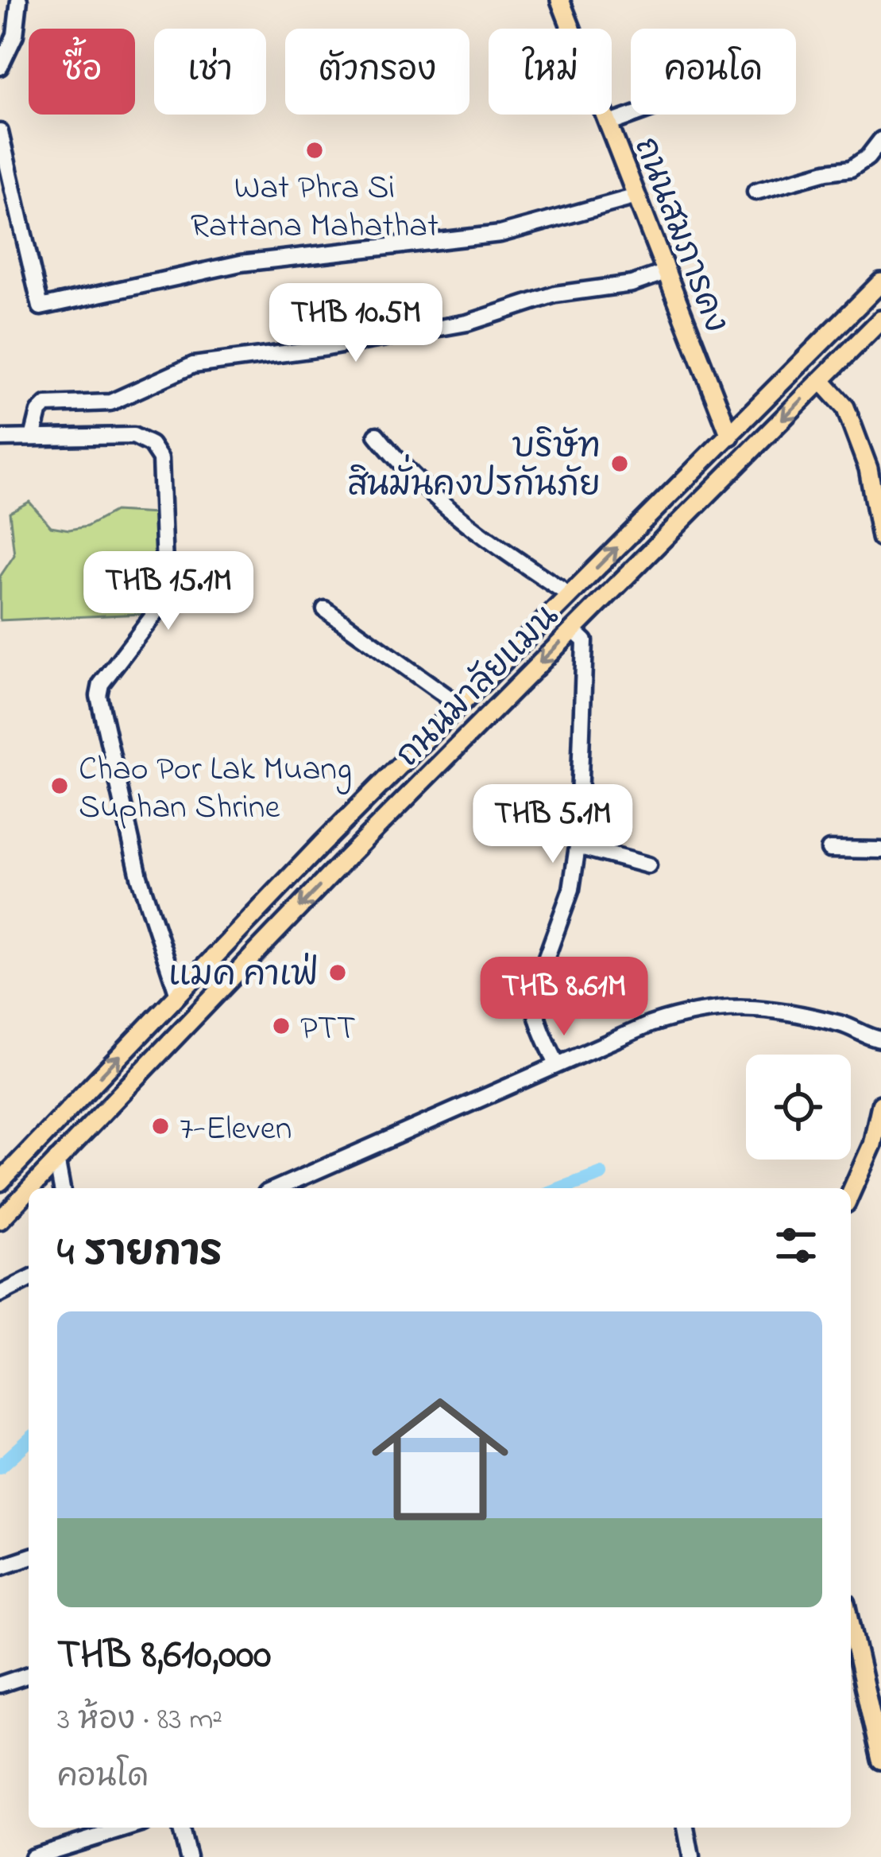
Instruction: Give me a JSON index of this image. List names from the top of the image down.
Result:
{
  "streets": {
    "main road": ["ถนนสมภารคง", "ถนนมาลัยแมน"]
  },
  "crossings": [
    ["ถนนสมภารคง", "ถนนมาลัยแมน"]
  ],
  "places": [
    "Wat Phra Si Rattana Mahathat",
    "บริษัท สินมั่นคงปรกันภัย",
    "Chao Por Lak Muang Suphan Shrine",
    "แมค คาเฟ่",
    "PTT",
    "7-Eleven"
  ],
  "page": {
    "chip": [
      "ซื้อ",
      "เช่า",
      "ตัวกรอง",
      "ใหม่",
      "คอนโด"
    ],
    "price": [
      "THB 10.5M",
      "THB 15.1M",
      "THB 5.1M",
      "THB 8.61M"
    ],
    "heading": "4 รายการ",
    "list": [
      {
        "name": "THB 8,610,000",
        "note": "3 ห้อง · 83 m² · คอนโด"
      }
    ]
  }
}
